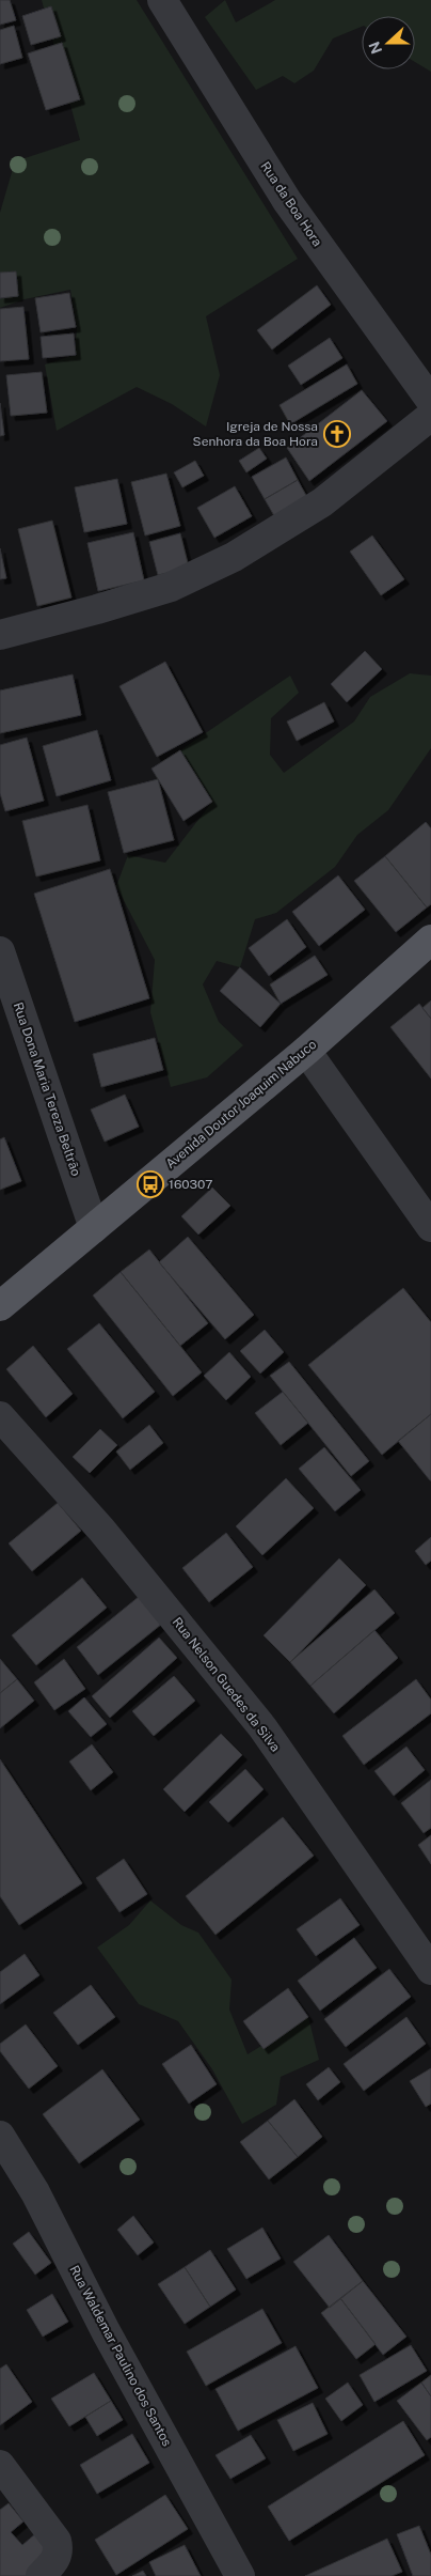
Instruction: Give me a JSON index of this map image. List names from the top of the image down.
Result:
{
  "streets": {
    "main road": ["Avenida Doutor Joaquim Nabuco"],
    "street": [
      "Rua da Boa Hora",
      "Rua Dona Maria Tereza Beltrão",
      "Rua Nelson Guedes da Silva",
      "Rua Waldemar Paulino dos Santos"
    ]
  },
  "crossings": [
    ["Rua Dona Maria Tereza Beltrão", "Avenida Doutor Joaquim Nabuco"]
  ],
  "places": {
    "church": ["Igreja de Nossa Senhora da Boa Hora"],
    "bus stop": ["160307"]
  },
  "north": "left"
}
